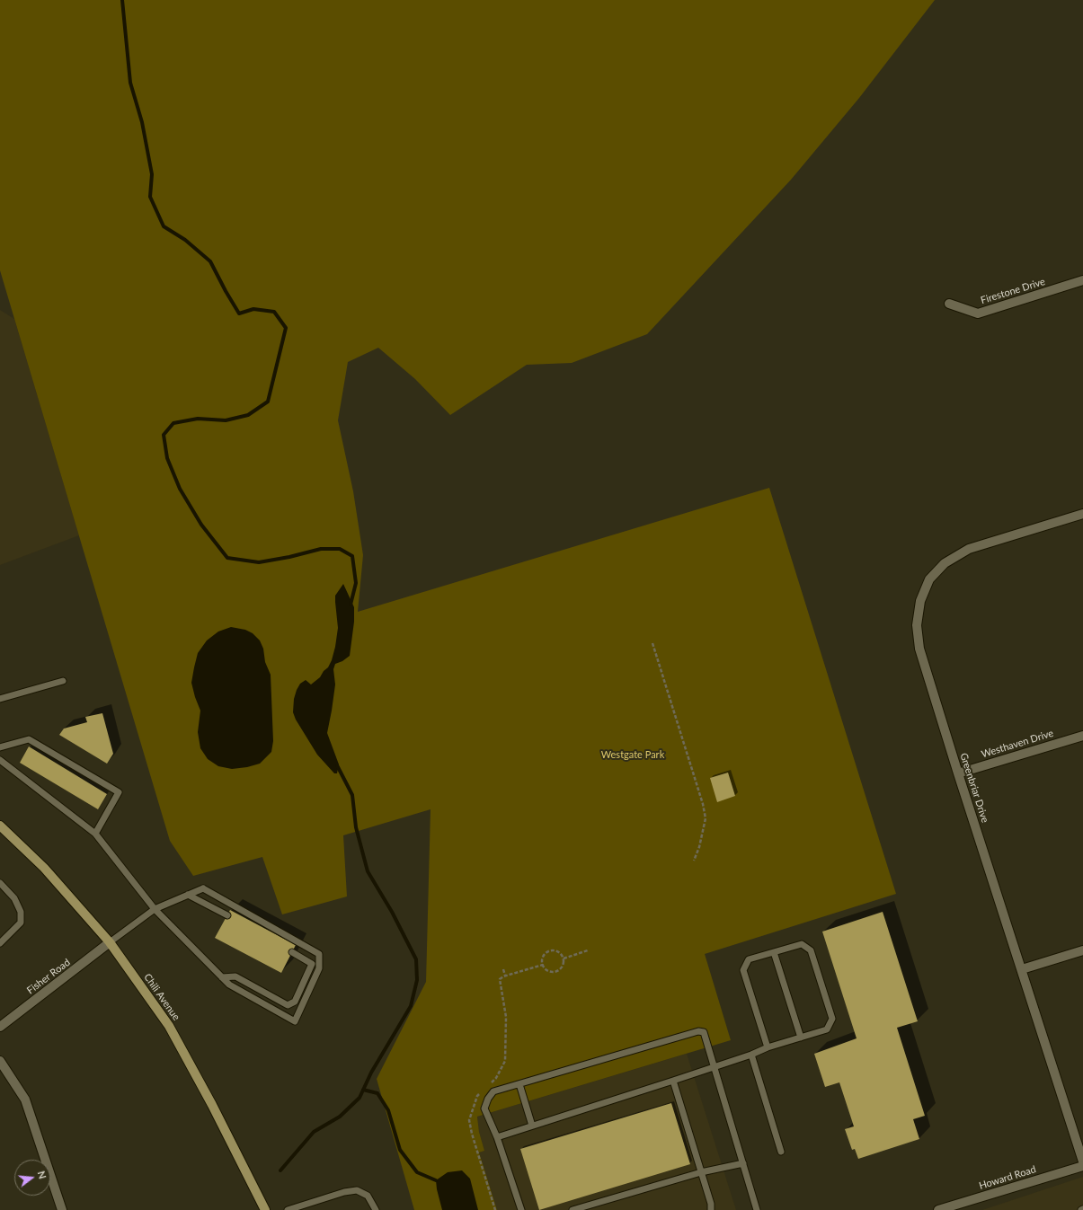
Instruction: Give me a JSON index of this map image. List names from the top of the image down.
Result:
{
  "streets": {
    "main road": ["Chili Avenue"],
    "street": [
      "Firestone Drive",
      "Westhaven Drive",
      "Greenbriar Drive",
      "Fisher Road",
      "Howard Road"
    ]
  },
  "crossings": [
    ["Westhaven Drive", "Greenbriar Drive"],
    ["Fisher Road", "Chili Avenue"]
  ],
  "parks": ["Westgate Park"],
  "north": "right"
}
